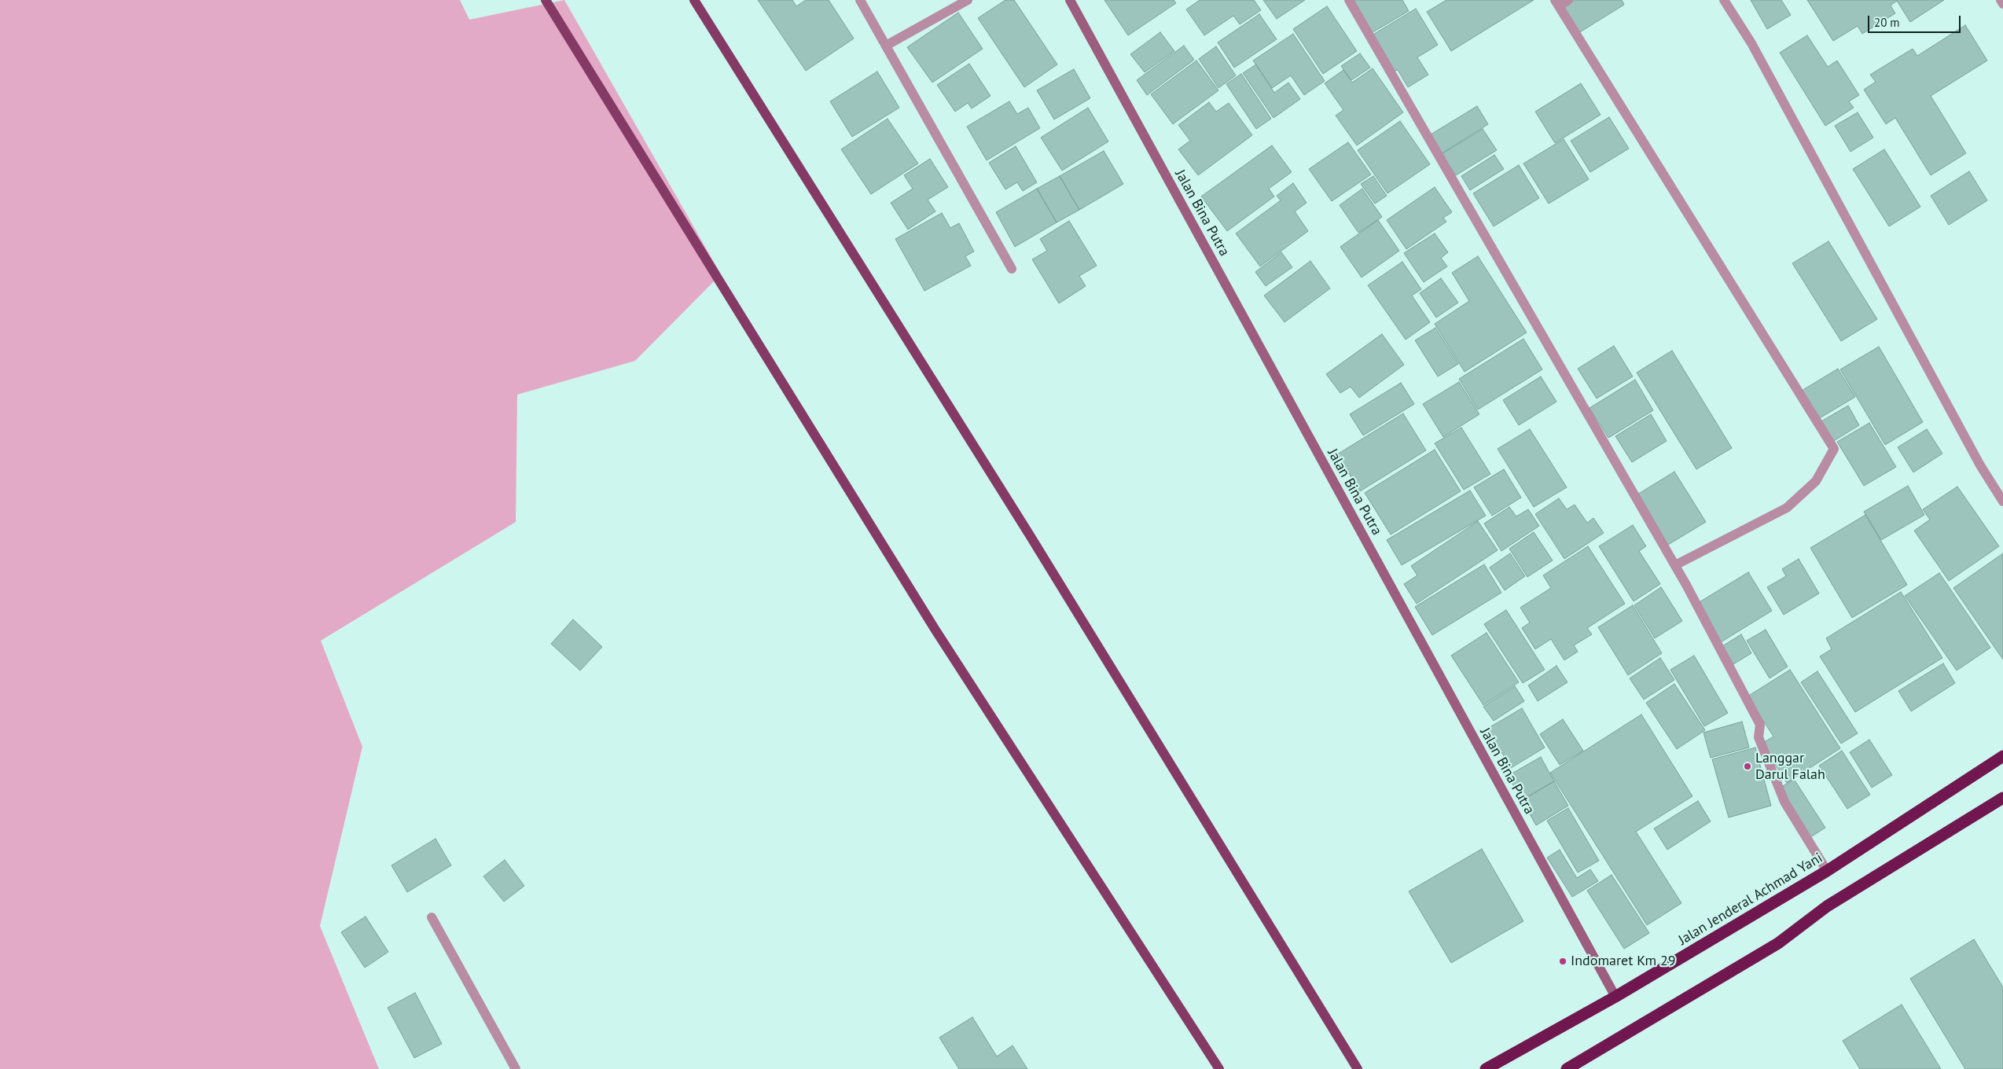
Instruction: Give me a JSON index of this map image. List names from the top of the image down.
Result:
{
  "streets": {
    "highway": ["Jalan Jenderal Achmad Yani"],
    "street": ["Jalan Bina Putra"]
  },
  "crossings": [
    ["Jalan Bina Putra", "Jalan Jenderal Achmad Yani"]
  ],
  "places": ["Langgar Darul Falah", "Indomaret Km 29"],
  "scale_bar": "20 m"
}
